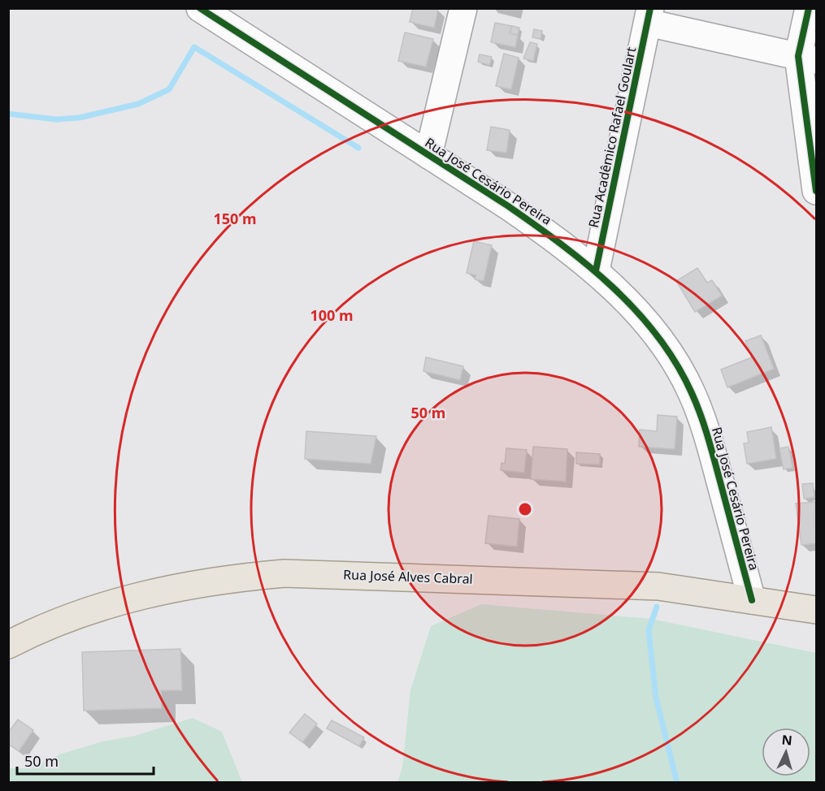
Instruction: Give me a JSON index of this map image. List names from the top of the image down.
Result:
{
  "streets": {
    "main road": ["Rua José Alves Cabral"],
    "street": ["Rua Acadêmico Rafael Goulart", "Rua José Cesário Pereira"]
  },
  "crossings": [
    ["Rua Acadêmico Rafael Goulart", "Rua José Cesário Pereira"],
    ["Rua José Cesário Pereira", "Rua José Alves Cabral"]
  ],
  "scale_bar": "50 m",
  "north": "top",
  "rings": ["150 m", "100 m", "50 m"]
}
